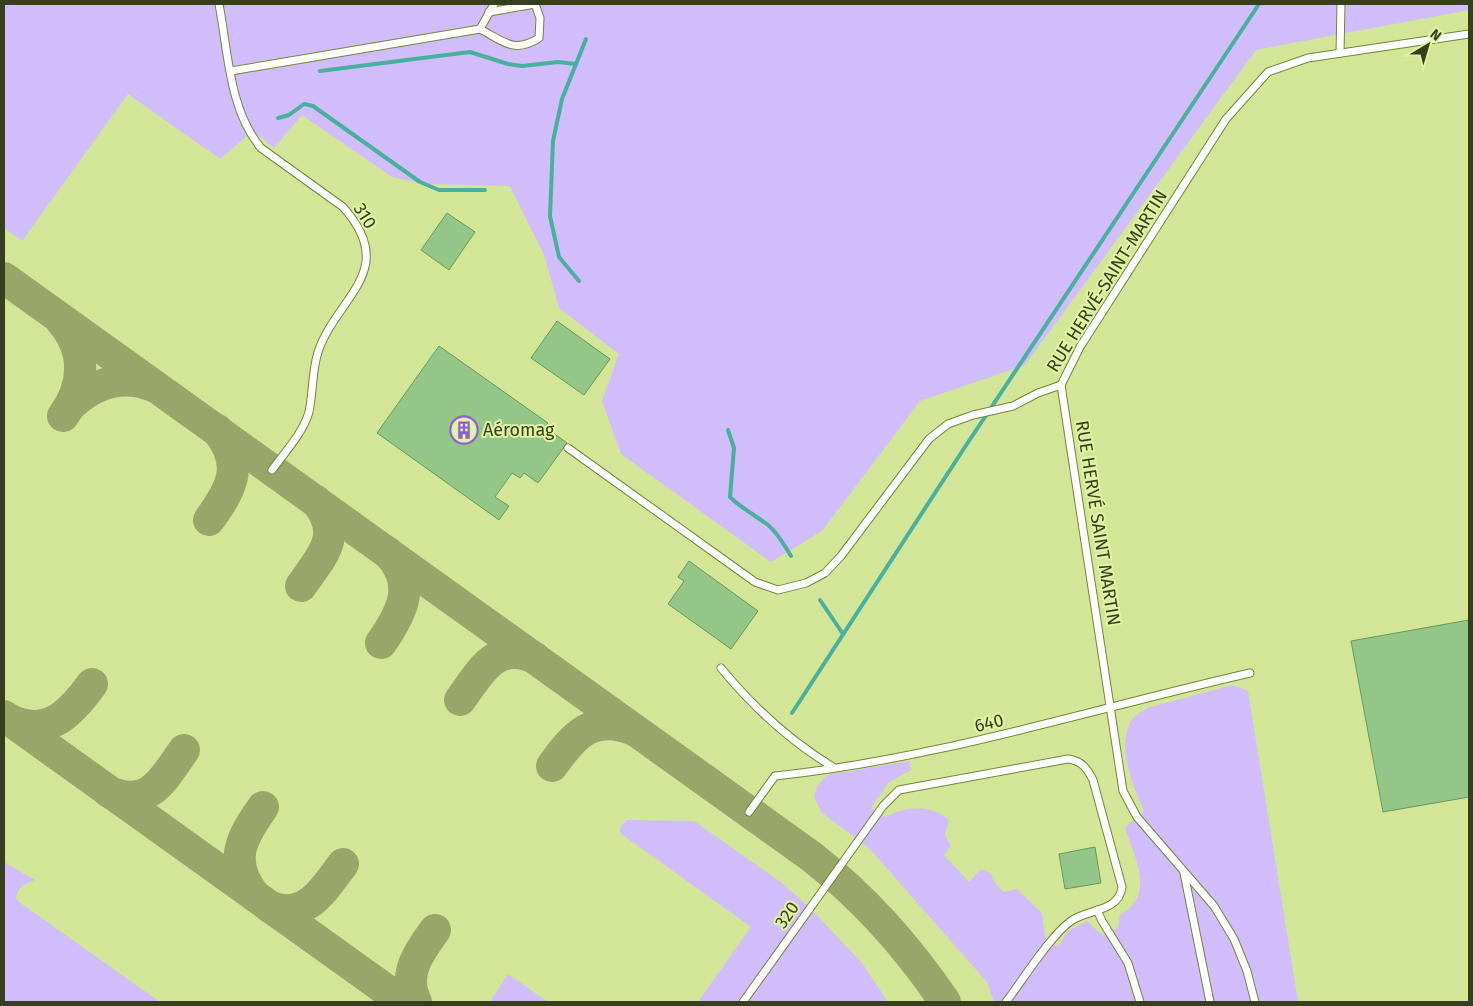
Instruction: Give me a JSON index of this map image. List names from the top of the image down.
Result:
{
  "streets": {
    "lane": [
      "310",
      "RUE HERVÉ-SAINT-MARTIN",
      "RUE HERVÉ SAINT MARTIN",
      "640",
      "320"
    ]
  },
  "crossings": [
    ["RUE HERVÉ-SAINT-MARTIN", "RUE HERVÉ SAINT MARTIN"],
    ["RUE HERVÉ SAINT MARTIN", "640"]
  ],
  "places": {
    "building": ["Aéromag"]
  },
  "north": "top right"
}
